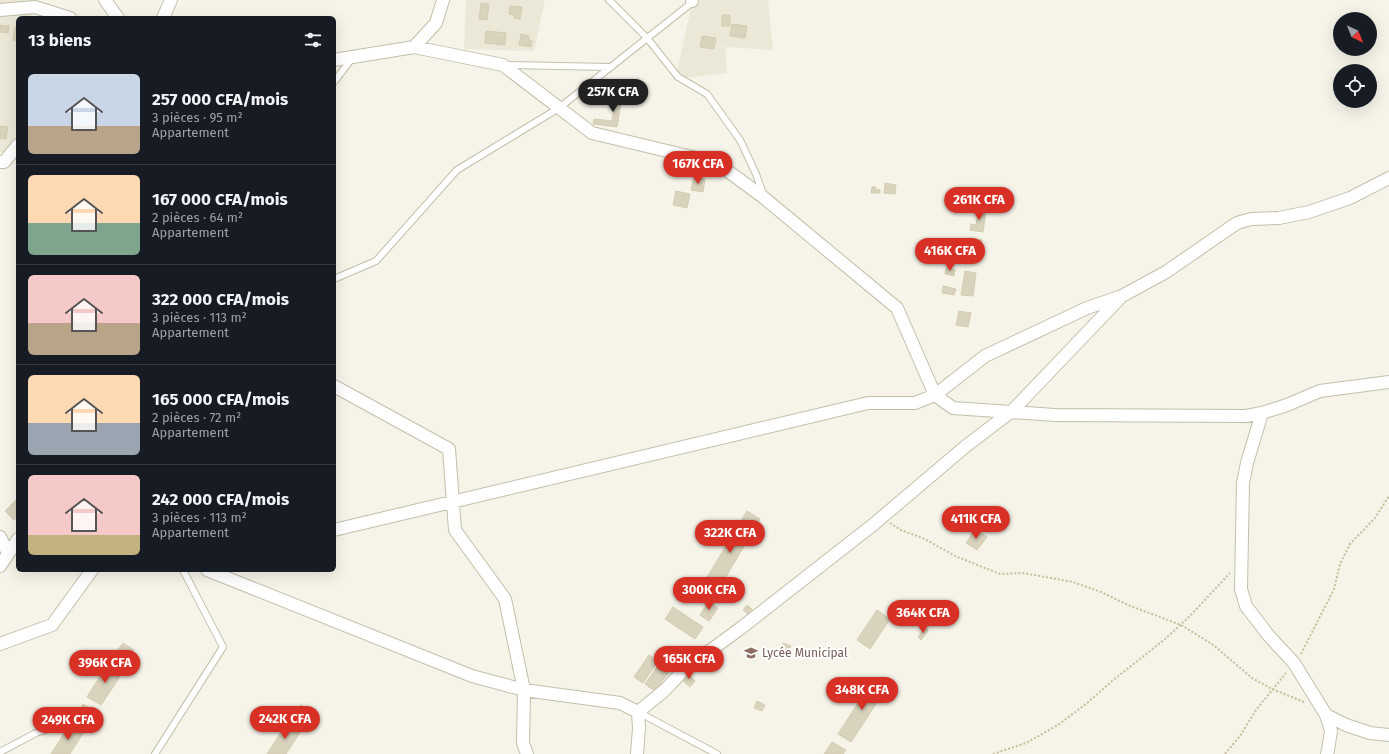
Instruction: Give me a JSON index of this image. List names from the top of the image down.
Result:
{
  "places": {
    "school or university": ["Lycée Municipal"]
  },
  "north": "bottom right",
  "page": {
    "heading": "13 biens",
    "list": [
      {
        "name": "257 000 CFA/mois",
        "note": "3 pièces · 95 m² · Appartement"
      },
      {
        "name": "167 000 CFA/mois",
        "note": "2 pièces · 64 m² · Appartement"
      },
      {
        "name": "322 000 CFA/mois",
        "note": "3 pièces · 113 m² · Appartement"
      },
      {
        "name": "165 000 CFA/mois",
        "note": "2 pièces · 72 m² · Appartement"
      },
      {
        "name": "242 000 CFA/mois",
        "note": "3 pièces · 113 m² · Appartement"
      }
    ],
    "price": [
      "257K CFA",
      "167K CFA",
      "261K CFA",
      "416K CFA",
      "411K CFA",
      "322K CFA",
      "300K CFA",
      "364K CFA",
      "165K CFA",
      "396K CFA",
      "348K CFA",
      "242K CFA",
      "249K CFA"
    ]
  }
}
